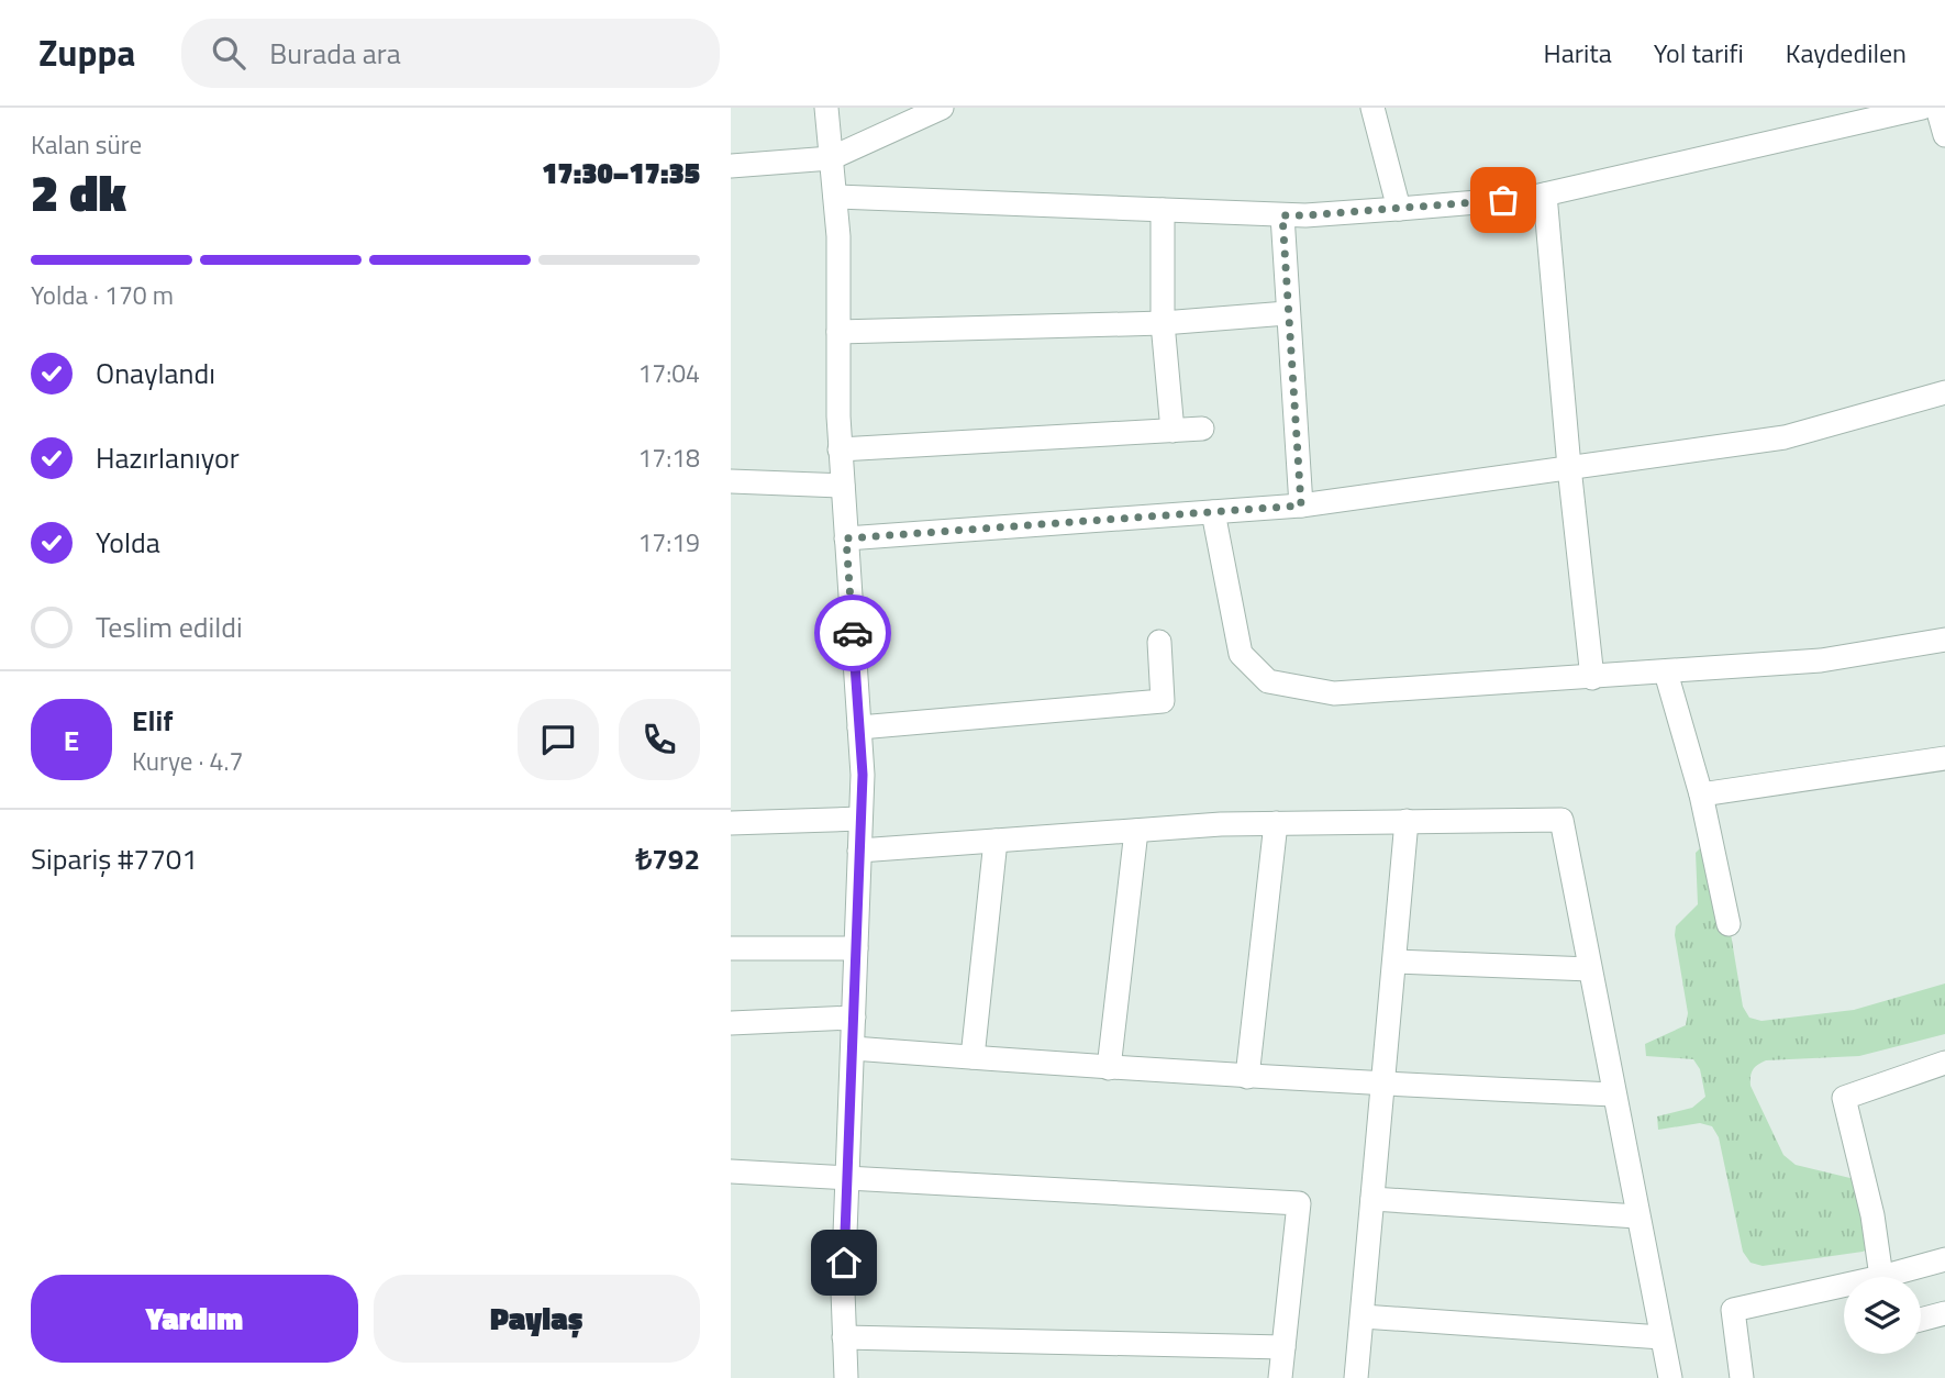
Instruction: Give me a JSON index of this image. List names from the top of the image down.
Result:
{
  "page": {
    "header": "Zuppa",
    "search": "Burada ara",
    "nav": ["Harita", "Yol tarifi", "Kaydedilen"],
    "heading": ["2 dk", "Kalan süre", "17:30–17:35"],
    "panel": [
      "Elif",
      "Kurye · 4.7",
      "Sipariş #7701",
      "₺792"
    ],
    "bar": "Yolda · 170 m",
    "list": [
      ["Onaylandı", "17:04"],
      ["Hazırlanıyor", "17:18"],
      ["Yolda", "17:19"],
      "Teslim edildi"
    ],
    "round": "E",
    "buttons": ["Yardım", "Paylaş"]
  }
}
